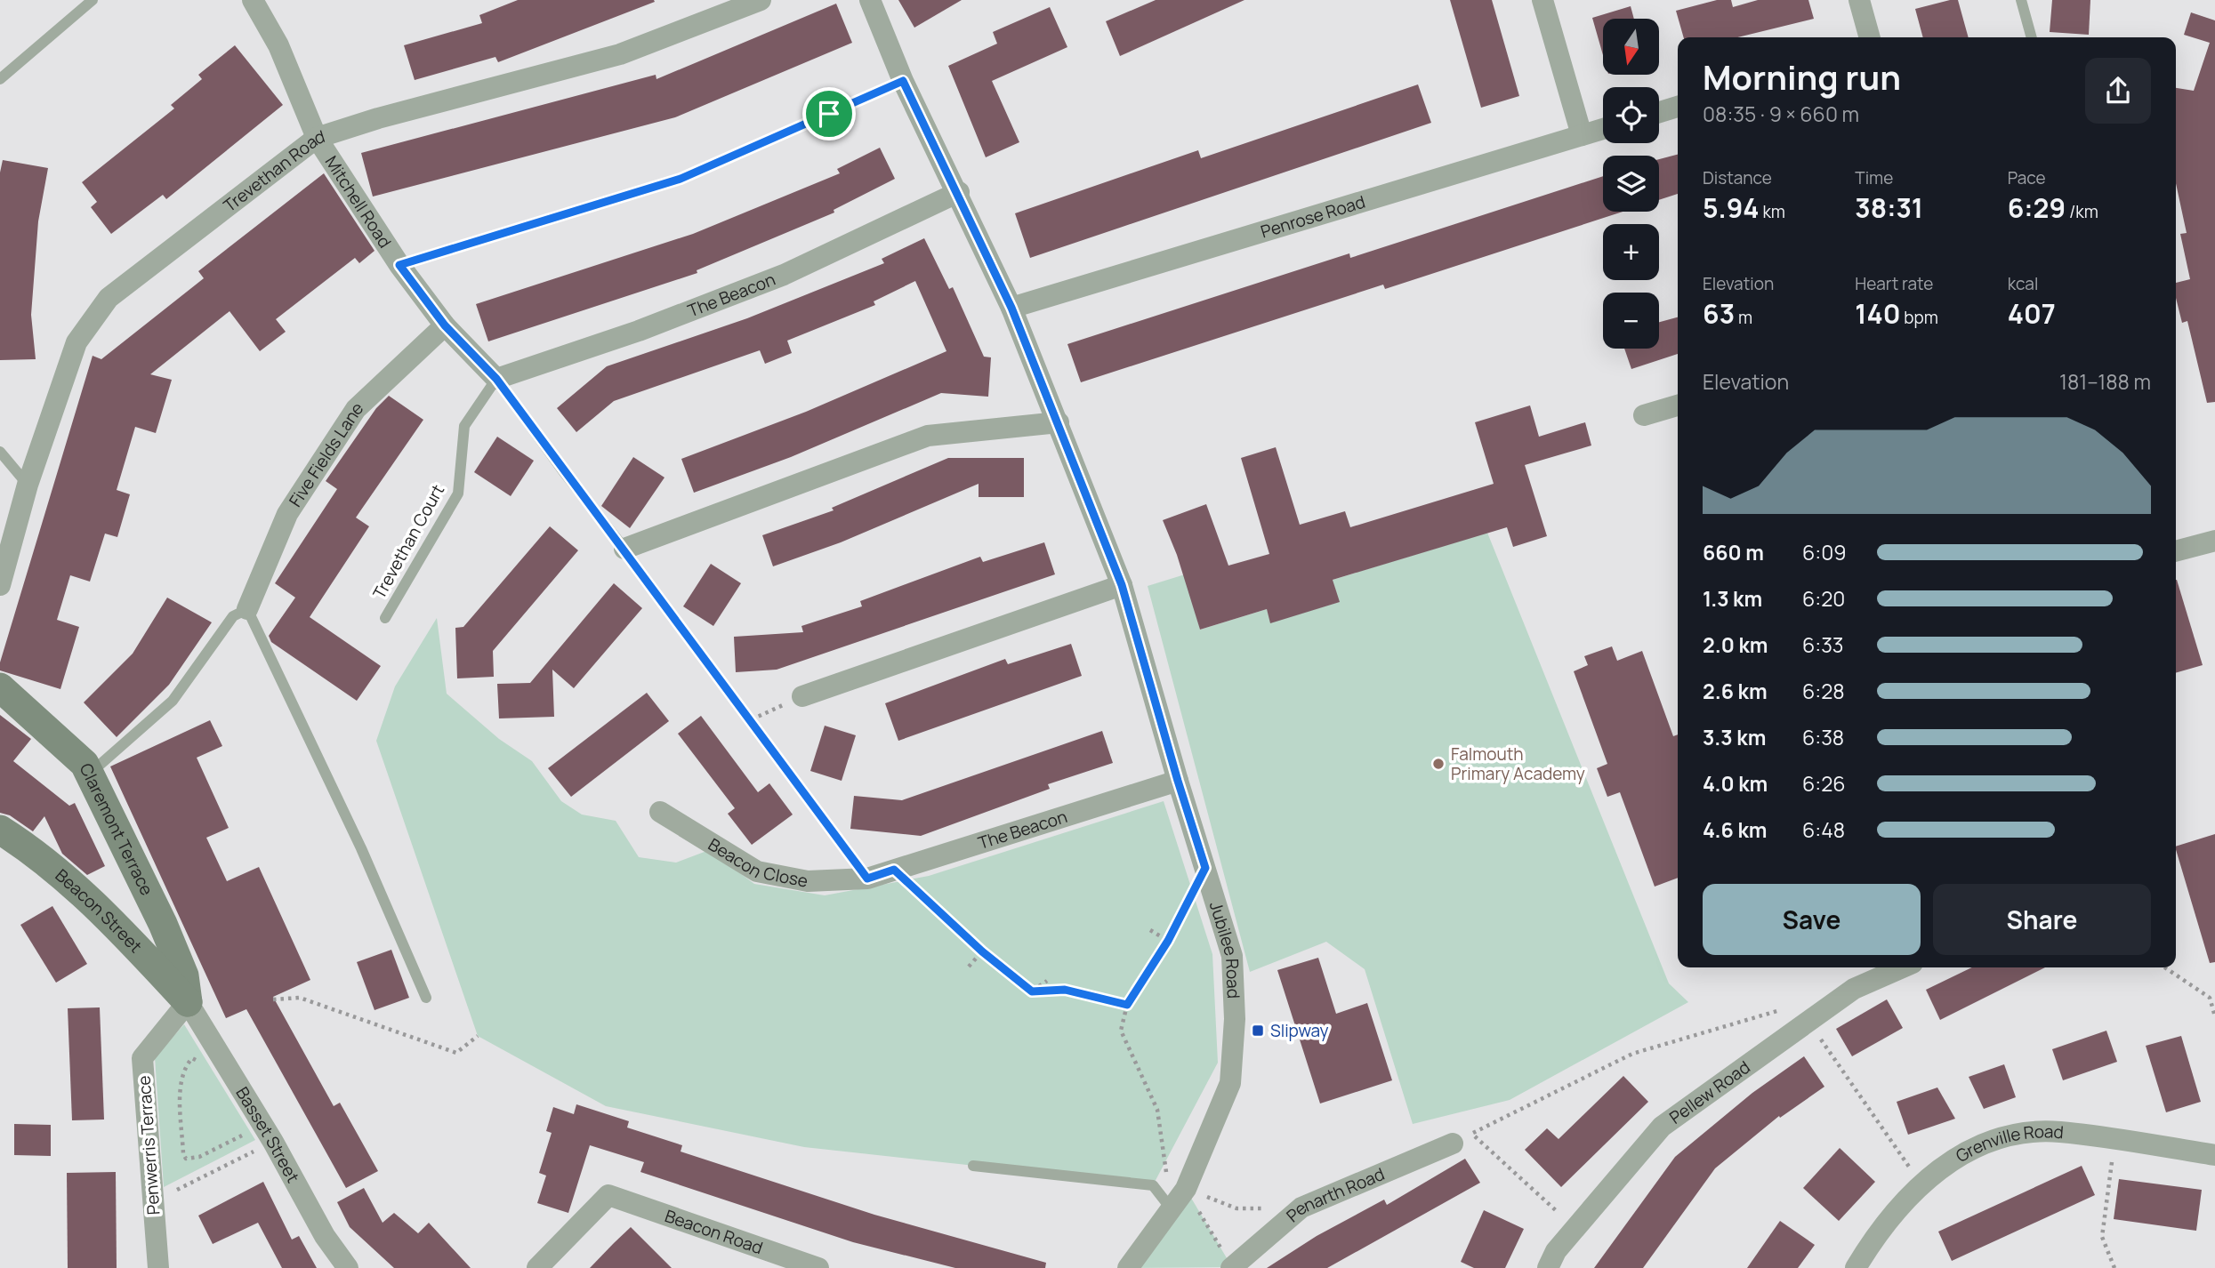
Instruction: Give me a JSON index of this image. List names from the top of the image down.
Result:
{
  "streets": {
    "street": [
      "Trevethan Road",
      "Mitchell Road",
      "Penrose Road",
      "The Beacon",
      "Five Fields Lane",
      "Claremont Terrace",
      "Beacon Close",
      "Beacon Street",
      "Jubilee Road",
      "Pellew Road",
      "Basset Street",
      "Penwerris Terrace",
      "Grenville Road",
      "Penarth Road",
      "Beacon Road"
    ],
    "lane": ["Trevethan Court"]
  },
  "crossings": [
    ["Trevethan Road", "Mitchell Road"],
    ["Mitchell Road", "The Beacon"],
    ["Mitchell Road", "Five Fields Lane"],
    ["Mitchell Road", "Trevethan Court"],
    ["Penrose Road", "Jubilee Road"],
    ["The Beacon", "Trevethan Court"],
    ["The Beacon", "Beacon Close"],
    ["The Beacon", "Jubilee Road"],
    ["Claremont Terrace", "Beacon Street"],
    ["Claremont Terrace", "Basset Street"],
    ["Claremont Terrace", "Penwerris Terrace"],
    ["Beacon Street", "Basset Street"],
    ["Beacon Street", "Penwerris Terrace"],
    ["Basset Street", "Penwerris Terrace"]
  ],
  "places": {
    "other": ["Falmouth Primary Academy"],
    "transit": ["Slipway"]
  },
  "north": "bottom",
  "page": {
    "map_buttons": ["+", "−"],
    "heading": ["Morning run", "08:35 · 9 × 660 m"],
    "stats": [
      ["Distance", "5.94 km"],
      ["Time", "38:31"],
      ["Pace", "6:29 /km"],
      ["Elevation", "63 m"],
      ["Heart rate", "140 bpm"],
      ["kcal", "407"]
    ],
    "chart": ["Elevation", "181–188 m"],
    "list": [
      {
        "name": "660 m",
        "note": "6:09"
      },
      {
        "name": "1.3 km",
        "note": "6:20"
      },
      {
        "name": "2.0 km",
        "note": "6:33"
      },
      {
        "name": "2.6 km",
        "note": "6:28"
      },
      {
        "name": "3.3 km",
        "note": "6:38"
      },
      {
        "name": "4.0 km",
        "note": "6:26"
      },
      {
        "name": "4.6 km",
        "note": "6:48"
      }
    ],
    "buttons": ["Save", "Share"]
  }
}
